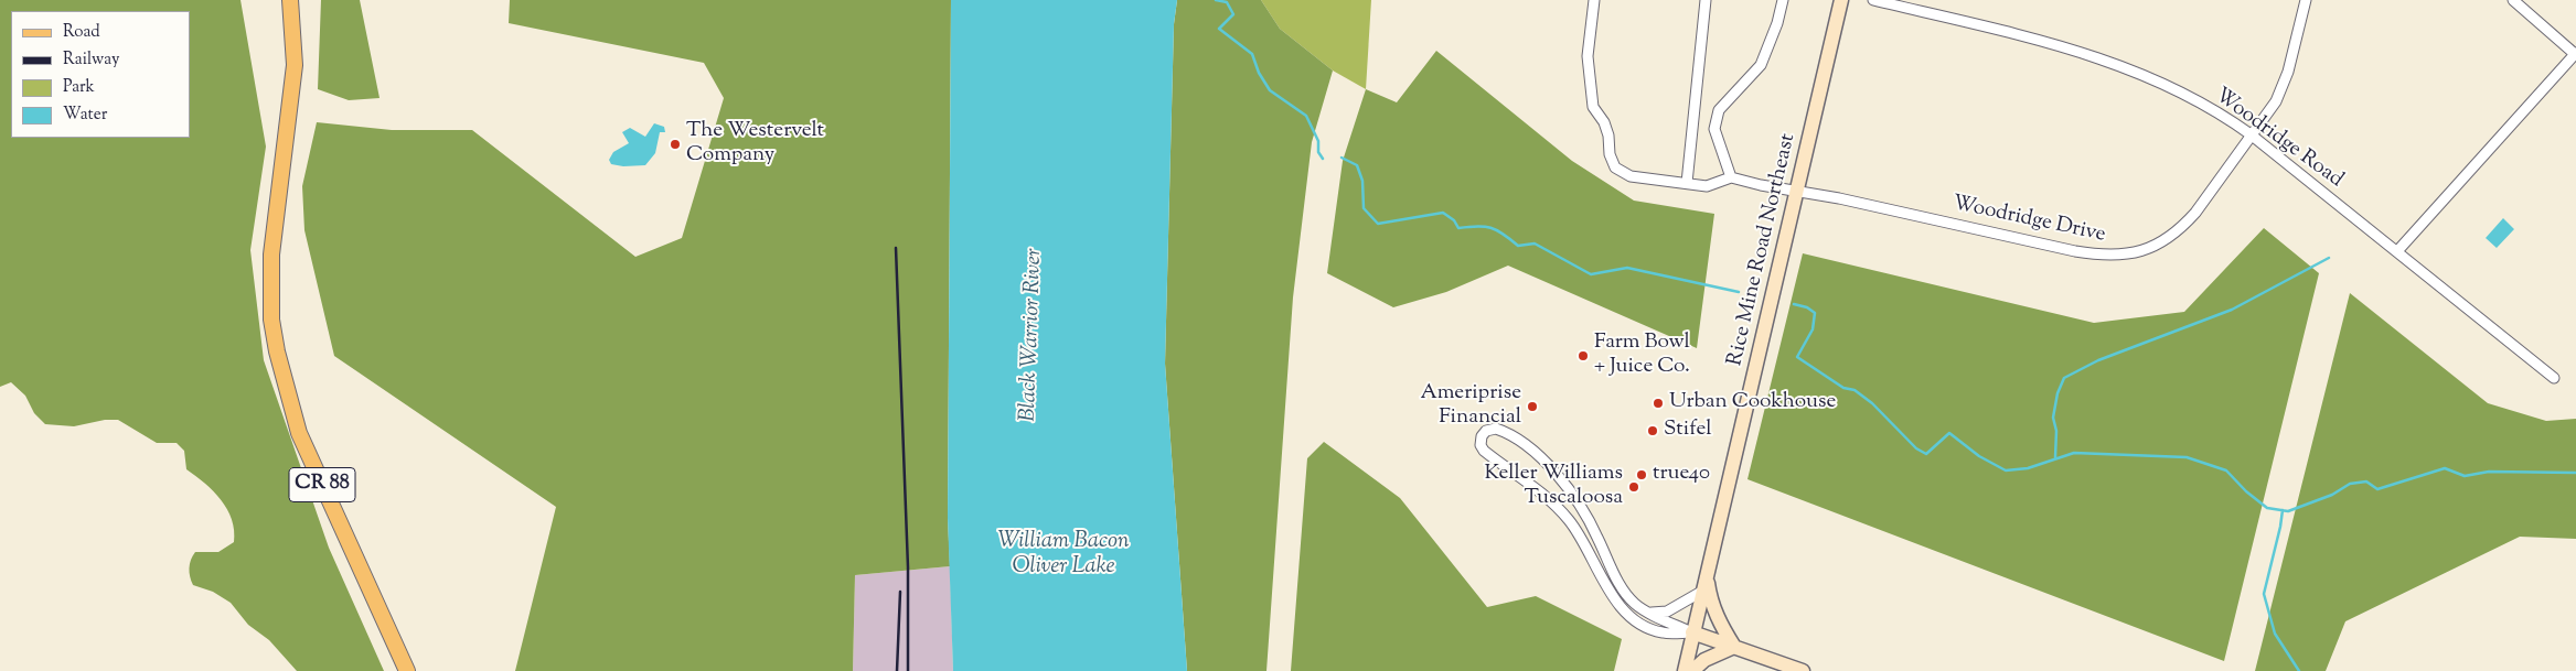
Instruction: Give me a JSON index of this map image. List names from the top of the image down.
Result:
{
  "streets": {
    "main road": ["Rice Mine Road Northeast", "CR 88"],
    "street": ["Woodridge Road", "Woodridge Drive"]
  },
  "crossings": [
    ["Woodridge Road", "Woodridge Drive"],
    ["Woodridge Drive", "Rice Mine Road Northeast"]
  ],
  "water": ["Black Warrior River", "William Bacon Oliver Lake"],
  "places": [
    "The Westervelt Company",
    "Farm Bowl + Juice Co.",
    "Urban Cookhouse",
    "Ameriprise Financial",
    "Stifel",
    "true40",
    "Keller Williams Tuscaloosa"
  ],
  "legend": [
    "Road",
    "Railway",
    "Park",
    "Water"
  ]
}
